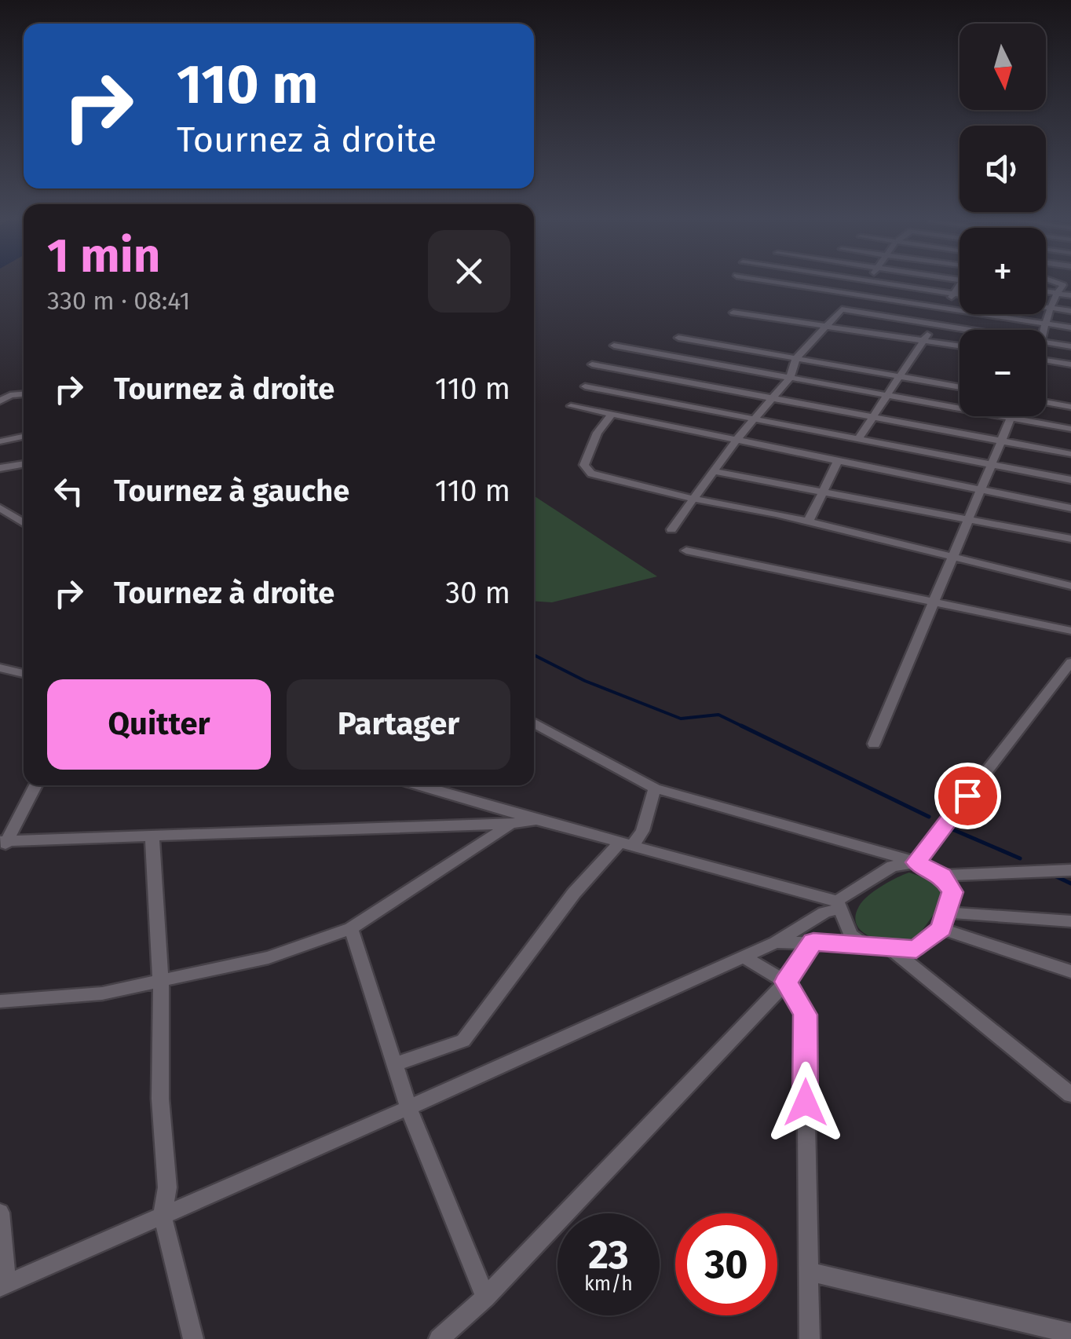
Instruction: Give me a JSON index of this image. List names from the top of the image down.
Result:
{
  "north": "bottom",
  "page": {
    "map_buttons": ["+", "−"],
    "turn": ["110 m", "Tournez à droite"],
    "heading": ["1 min", "330 m · 08:41"],
    "list": [
      {
        "name": "Tournez à droite",
        "value": "110 m"
      },
      {
        "name": "Tournez à gauche",
        "value": "110 m"
      },
      {
        "name": "Tournez à droite",
        "value": "30 m"
      }
    ],
    "buttons": ["Quitter", "Partager"],
    "speed": "23 km/h",
    "limit": "30"
  }
}
